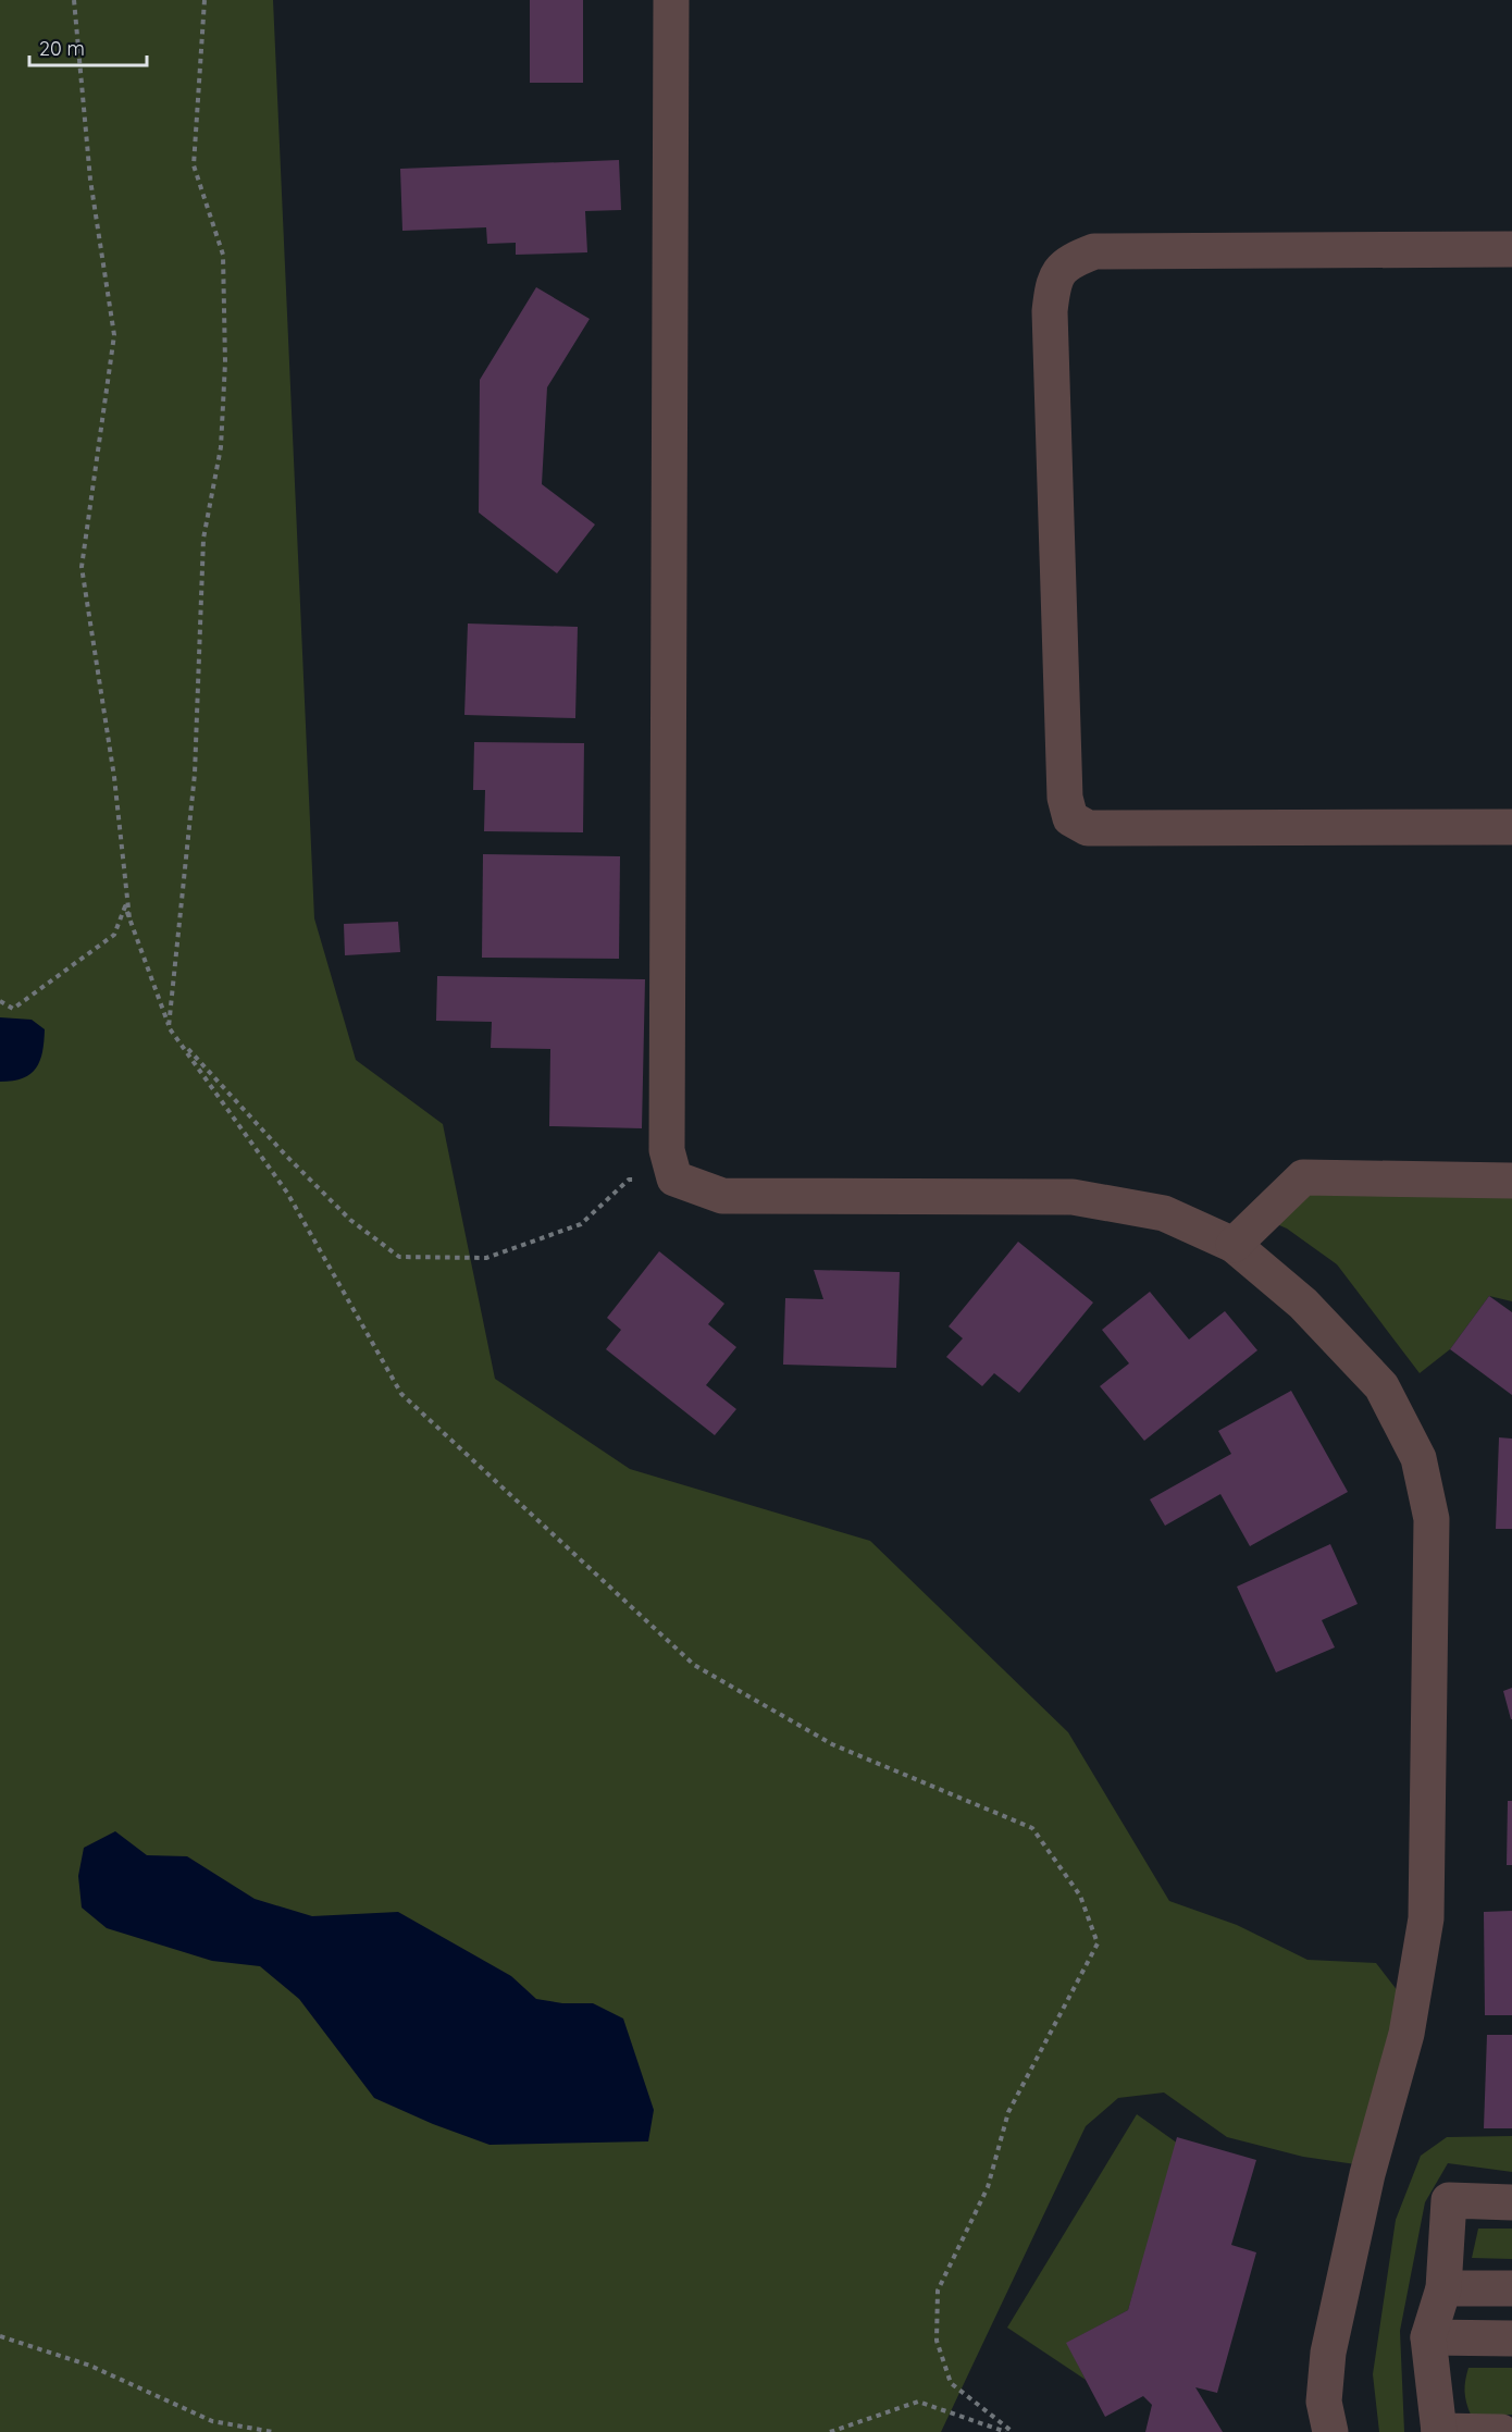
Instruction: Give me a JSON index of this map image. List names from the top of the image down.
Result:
{
  "scale_bar": "20 m"
}
